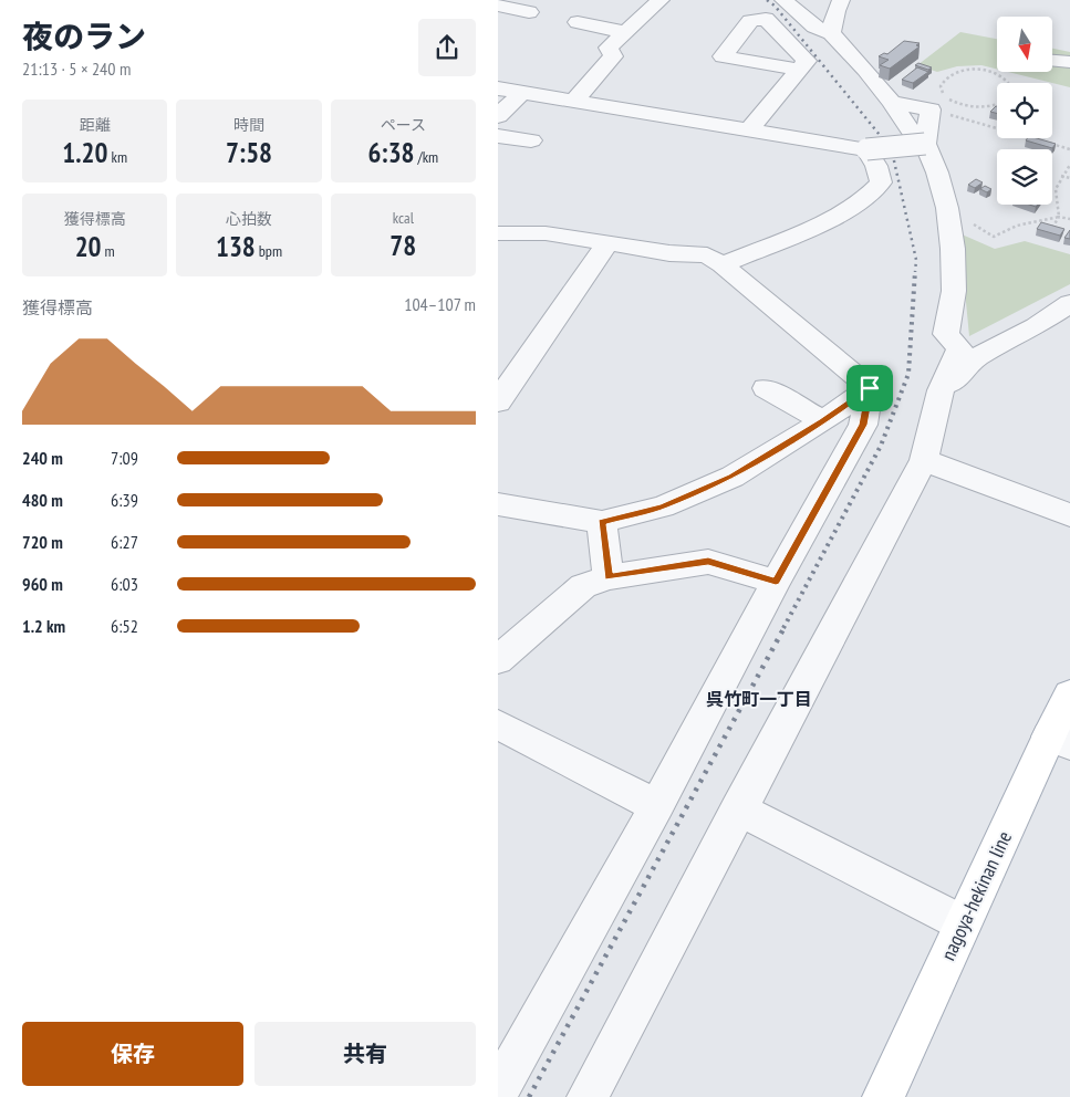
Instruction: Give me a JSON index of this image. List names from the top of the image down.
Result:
{
  "streets": {
    "main road": ["nagoya-hekinan line"]
  },
  "districts": ["呉竹町一丁目"],
  "north": "bottom",
  "page": {
    "heading": ["夜のラン", "21:13 · 5 × 240 m"],
    "stats": [
      ["距離", "1.20 km"],
      ["時間", "7:58"],
      ["ペース", "6:38 /km"],
      ["獲得標高", "20 m"],
      ["心拍数", "138 bpm"],
      ["kcal", "78"]
    ],
    "chart": ["獲得標高", "104–107 m"],
    "list": [
      {
        "name": "240 m",
        "note": "7:09"
      },
      {
        "name": "480 m",
        "note": "6:39"
      },
      {
        "name": "720 m",
        "note": "6:27"
      },
      {
        "name": "960 m",
        "note": "6:03"
      },
      {
        "name": "1.2 km",
        "note": "6:52"
      }
    ],
    "buttons": ["保存", "共有"]
  }
}
